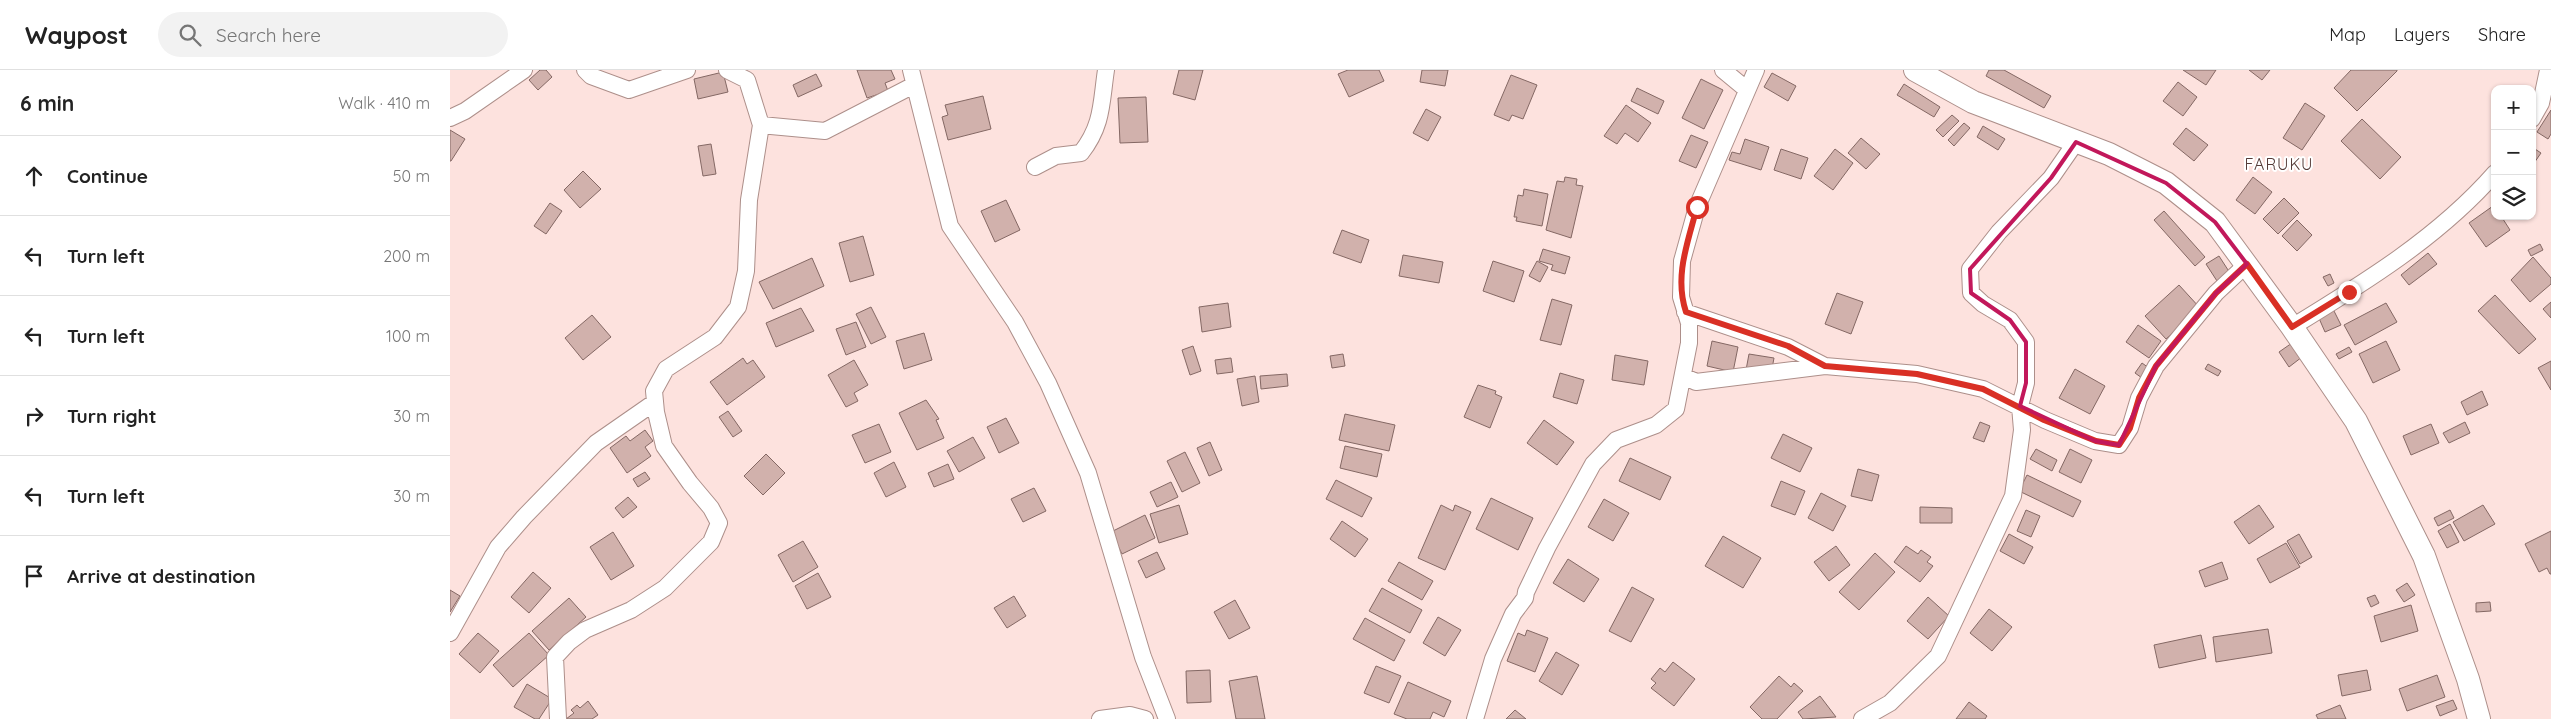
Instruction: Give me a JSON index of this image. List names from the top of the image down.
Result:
{
  "districts": ["FARUKU"],
  "page": {
    "header": "Waypost",
    "search": "Search here",
    "nav": ["Map", "Layers", "Share"],
    "heading": ["6 min", "Walk · 410 m"],
    "map_buttons": ["+", "−"],
    "list": [
      ["Continue", "50 m"],
      ["Turn left", "200 m"],
      ["Turn left", "100 m"],
      ["Turn right", "30 m"],
      ["Turn left", "30 m"],
      "Arrive at destination"
    ]
  }
}
